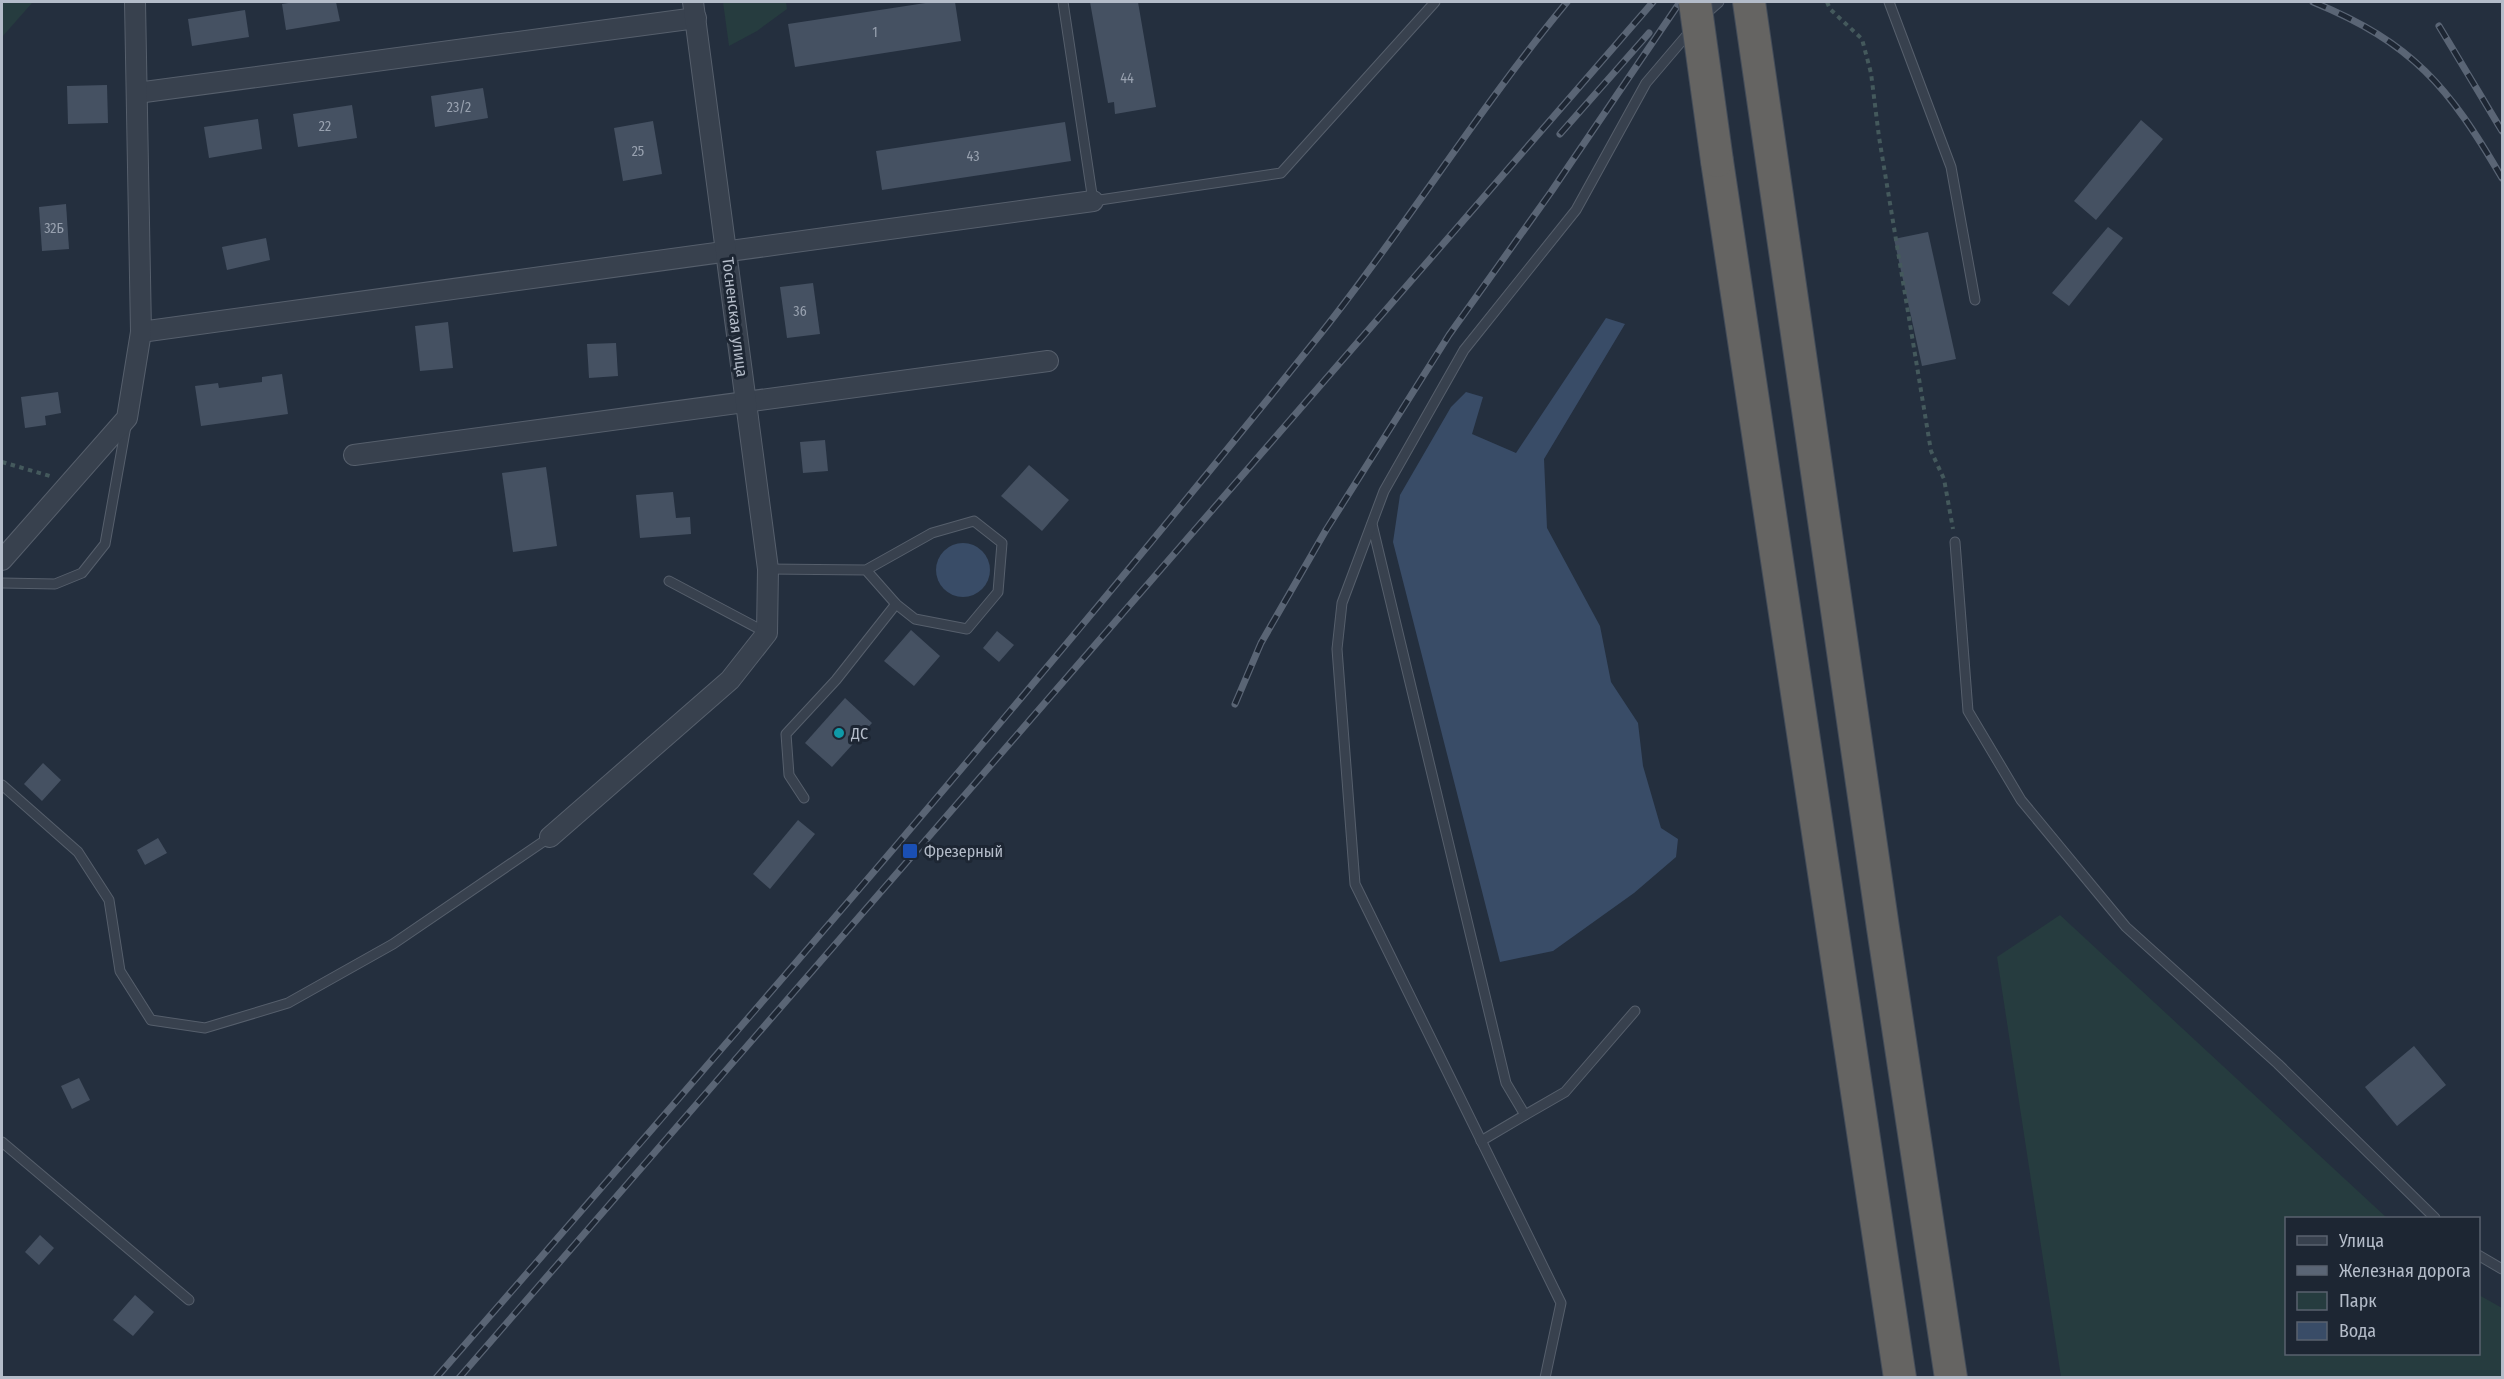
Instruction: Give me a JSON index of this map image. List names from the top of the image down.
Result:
{
  "streets": {
    "street": ["Тосненская улица"]
  },
  "places": {
    "other": ["ДС"],
    "transit": ["Фрезерный"]
  },
  "house_numbers": [
    "1",
    "44",
    "23/2",
    "22",
    "25",
    "43",
    "32Б",
    "36"
  ],
  "legend": [
    "Улица",
    "Железная дорога",
    "Парк",
    "Вода"
  ]
}
